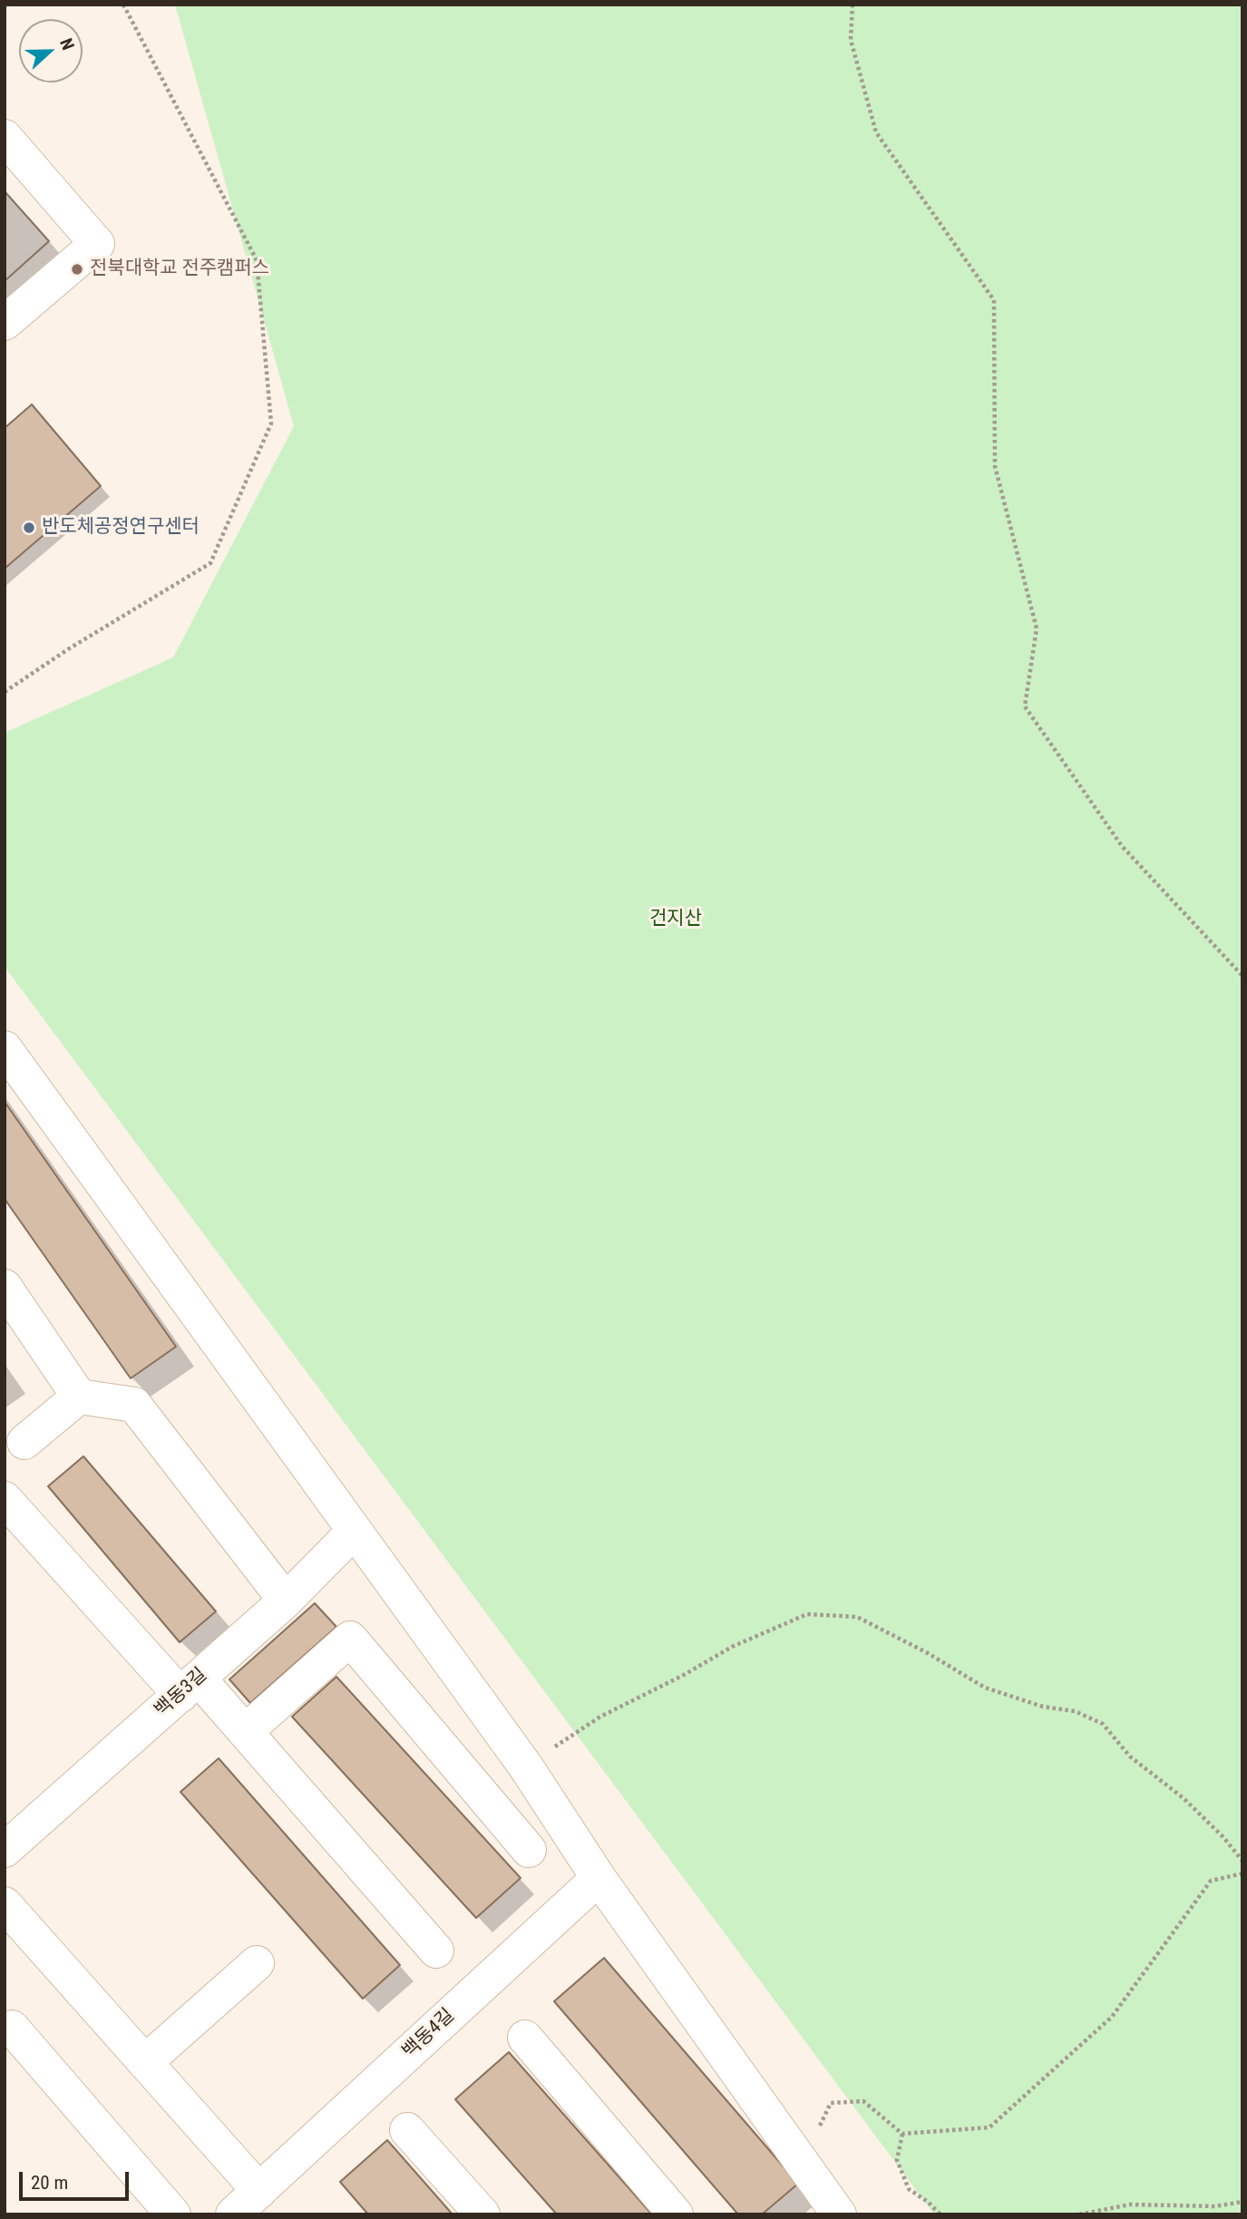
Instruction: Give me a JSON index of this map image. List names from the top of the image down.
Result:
{
  "streets": {
    "street": ["백동3길", "백동4길"]
  },
  "parks": ["건지산"],
  "places": ["전북대학교 전주캠퍼스", "반도체공정연구센터"],
  "scale_bar": "20 m",
  "north": "right"
}
